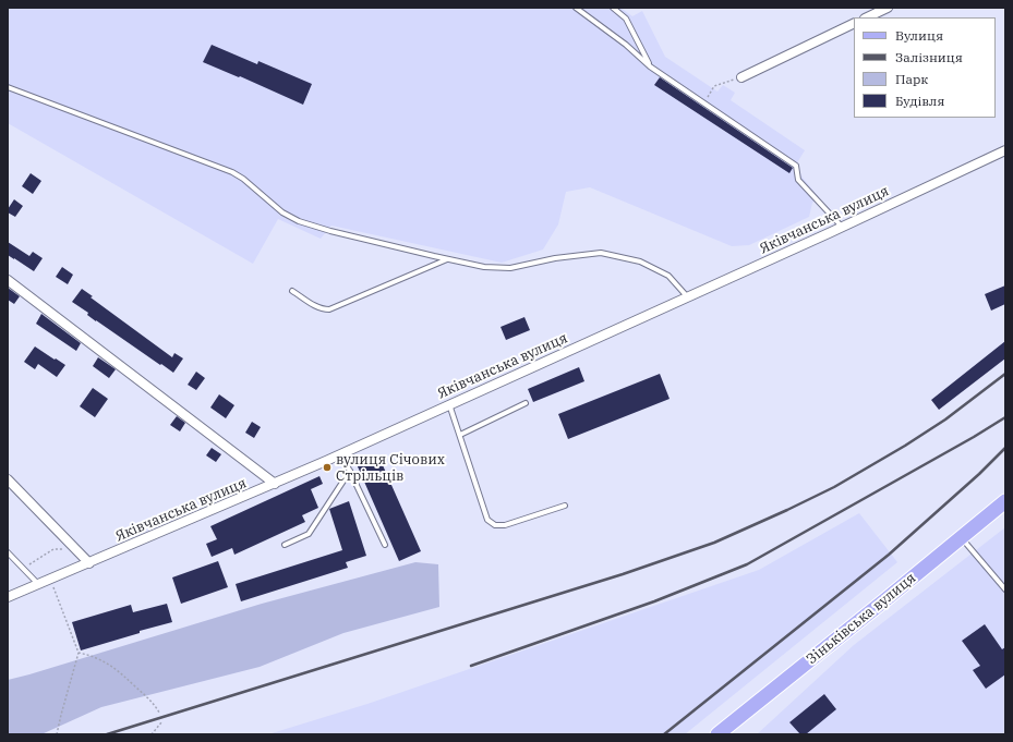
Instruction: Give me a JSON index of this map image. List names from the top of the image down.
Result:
{
  "streets": {
    "main road": ["Зіньківська вулиця"],
    "street": ["Яківчанська вулиця"]
  },
  "places": ["вулиця Січових Стрільців"],
  "legend": [
    "Вулиця",
    "Залізниця",
    "Парк",
    "Будівля"
  ]
}
